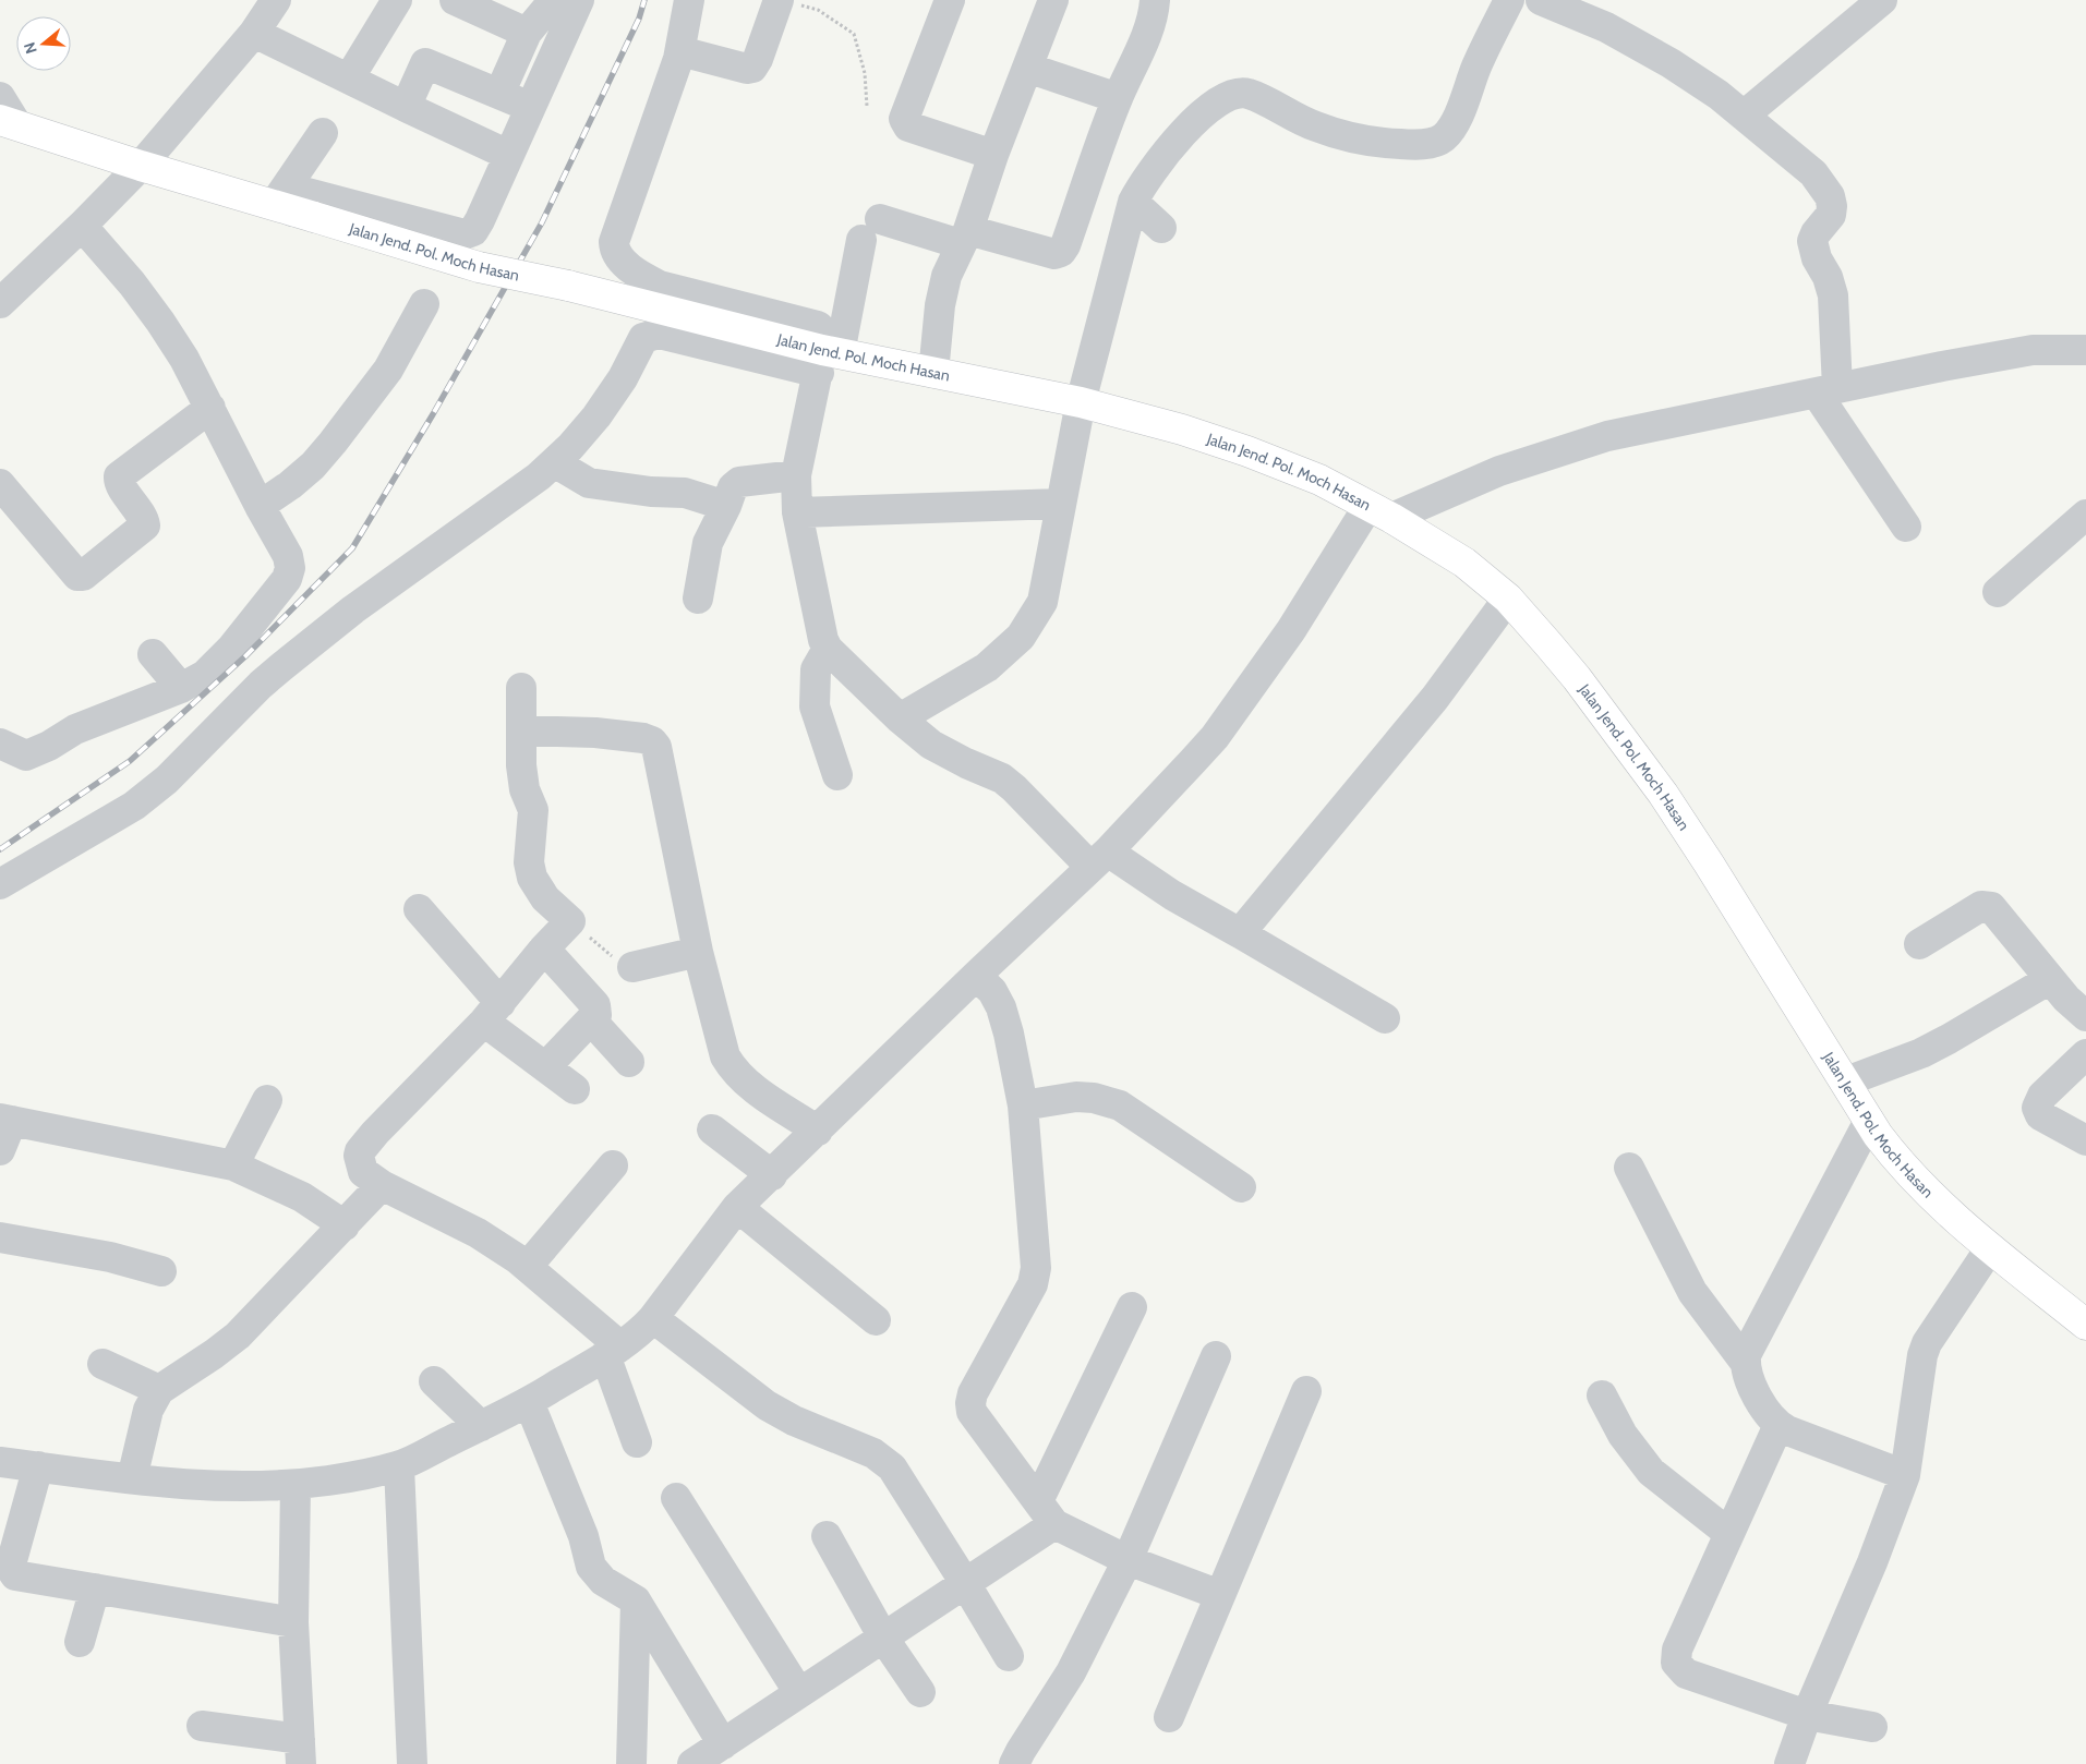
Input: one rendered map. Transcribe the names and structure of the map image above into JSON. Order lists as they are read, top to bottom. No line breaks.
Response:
{"streets":{"main road":["Jalan Jend. Pol. Moch Hasan"]},"north":"left"}
